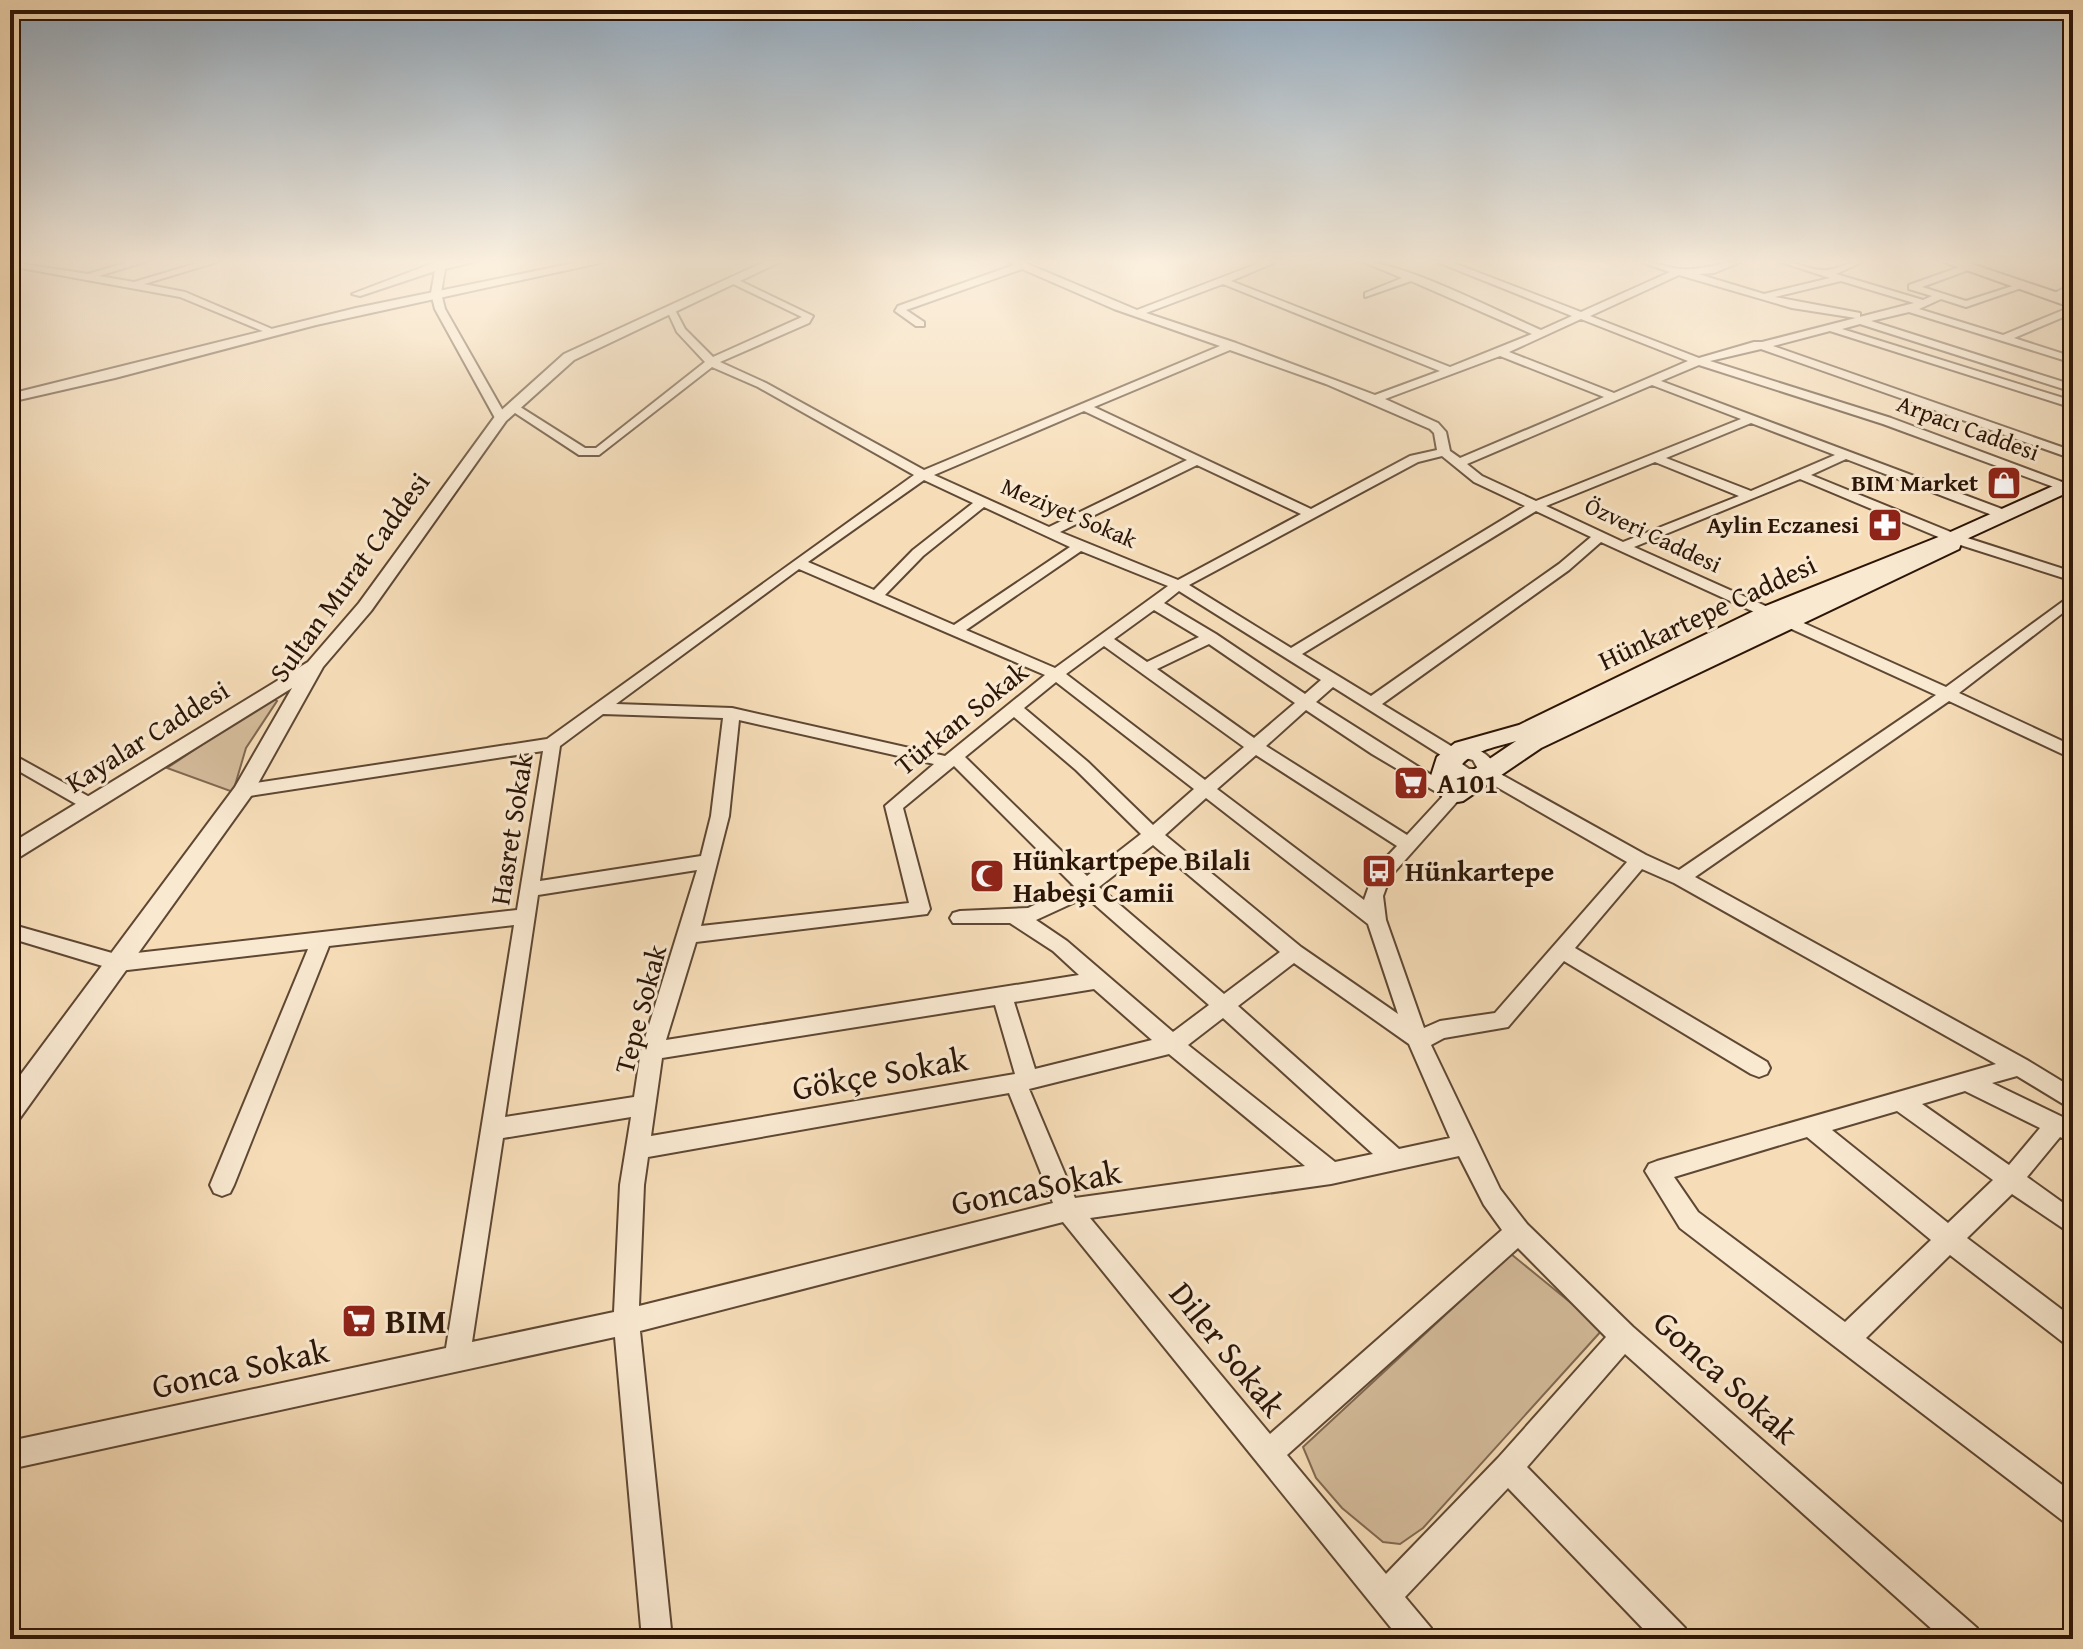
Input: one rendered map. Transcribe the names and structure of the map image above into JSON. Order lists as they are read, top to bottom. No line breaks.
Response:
{"streets":{"main road":["Hünkartepe Caddesi"],"street":["Arpacı Caddesi","Meziyet Sokak","Özveri Caddesi","Sultan Murat Caddesi","Türkan Sokak","Kayalar Caddesi","Hasret Sokak","Tepe Sokak","Gökçe Sokak","GoncaSokak","Diler Sokak","Gonca Sokak"]},"crossings":[["Meziyet Sokak","Hünkartepe Caddesi"],["Meziyet Sokak","Türkan Sokak"],["Meziyet Sokak","Hasret Sokak"],["Özveri Caddesi","Hünkartepe Caddesi"],["Özveri Caddesi","Türkan Sokak"],["Özveri Caddesi","Hasret Sokak"],["Sultan Murat Caddesi","Kayalar Caddesi"],["Türkan Sokak","Tepe Sokak"],["Hasret Sokak","Gonca Sokak"],["Tepe Sokak","Gökçe Sokak"],["Tepe Sokak","GoncaSokak"],["Tepe Sokak","Gonca Sokak"],["Gökçe Sokak","Diler Sokak"],["GoncaSokak","Diler Sokak"],["GoncaSokak","Gonca Sokak"]],"places":{"shop":["BIM Market"],"pharmacy":["Aylin Eczanesi"],"supermarket":["A101","BIM"],"bus stop":["Hünkartepe"],"mosque":["Hünkartpepe Bilali Habeşi Camii"]}}
